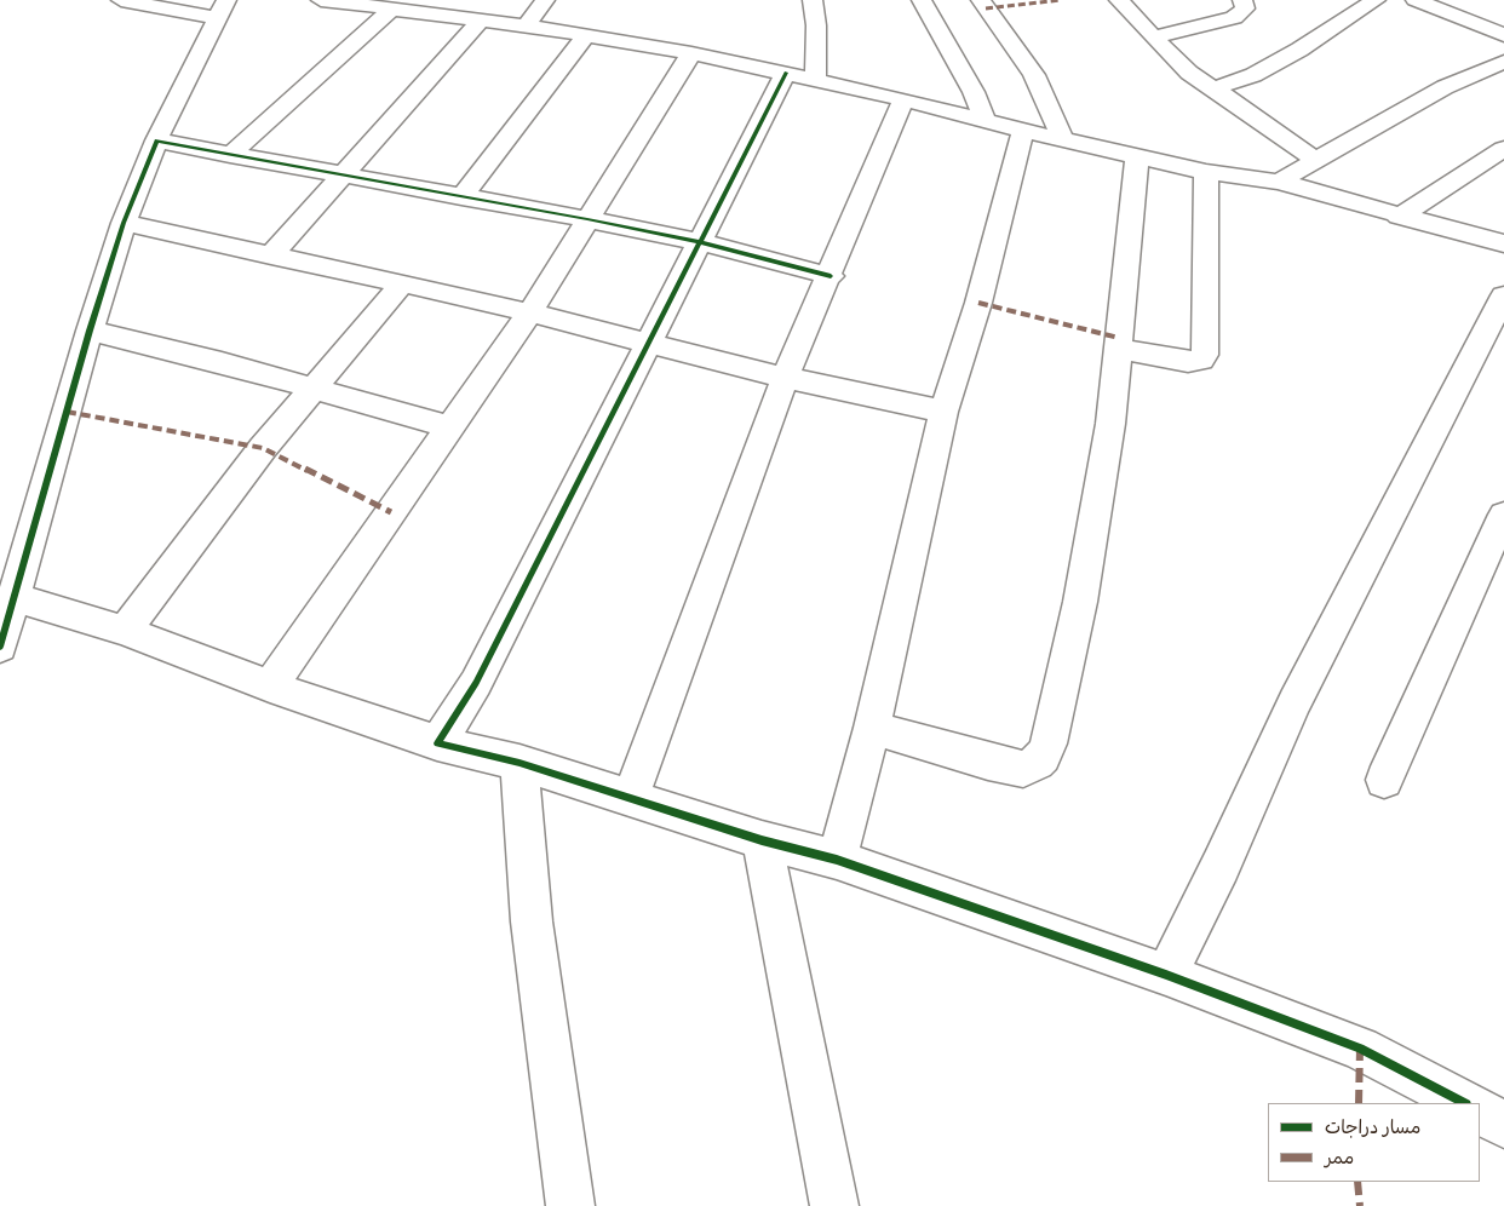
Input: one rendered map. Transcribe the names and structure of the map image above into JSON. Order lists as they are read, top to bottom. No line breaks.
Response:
{"legend":["مسار دراجات","ممر"]}
